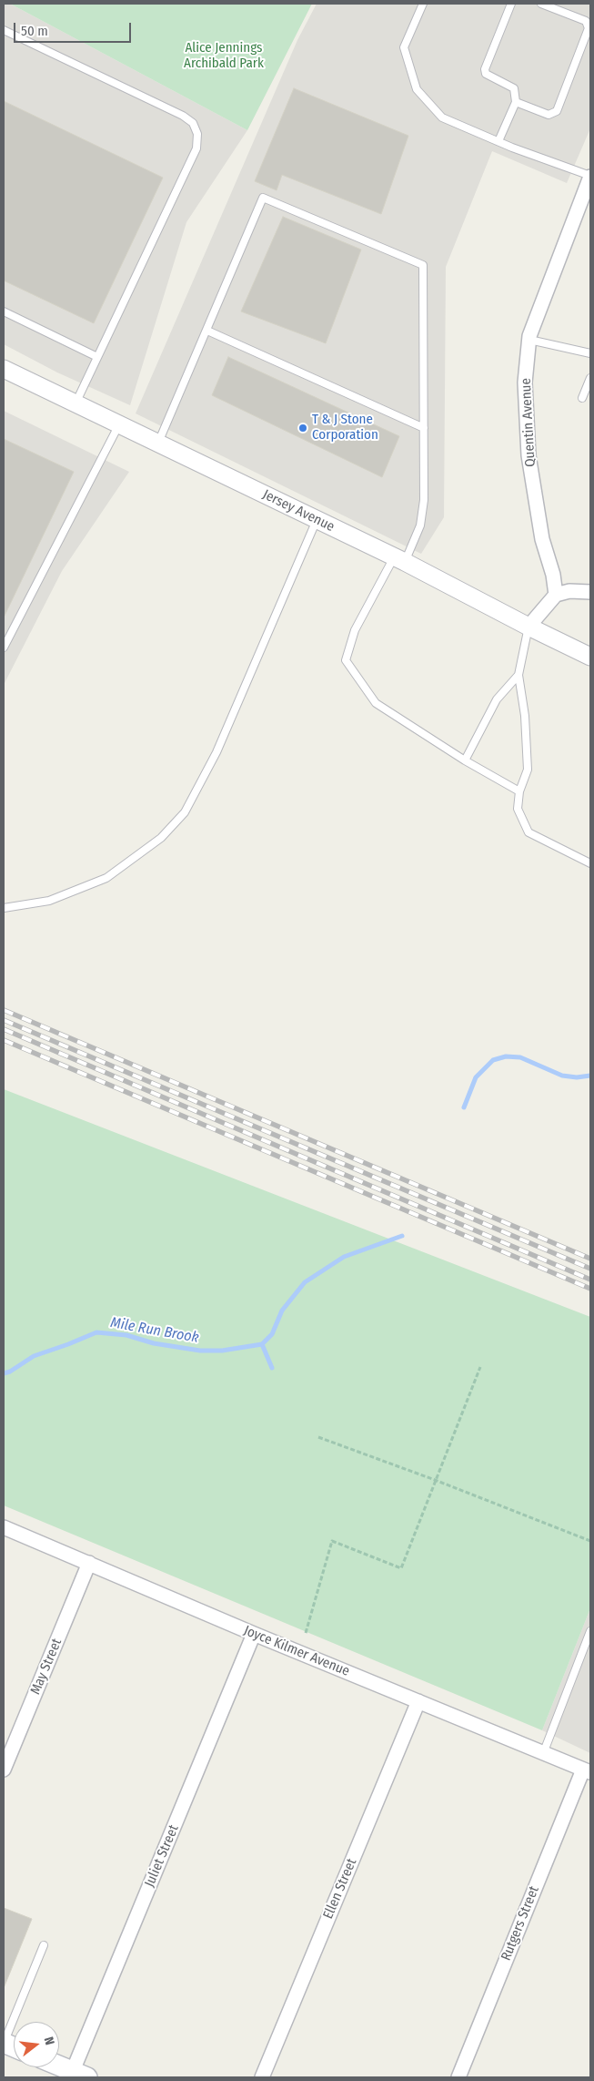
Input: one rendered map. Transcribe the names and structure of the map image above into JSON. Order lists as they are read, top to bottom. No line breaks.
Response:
{"streets":{"street":["Quentin Avenue","Jersey Avenue","Joyce Kilmer Avenue","May Street","Juliet Street","Ellen Street","Rutgers Street"]},"crossings":[["Joyce Kilmer Avenue","May Street"],["Joyce Kilmer Avenue","Juliet Street"],["Joyce Kilmer Avenue","Ellen Street"],["Joyce Kilmer Avenue","Rutgers Street"]],"water":["Mile Run Brook"],"parks":["Alice Jennings Archibald Park"],"places":["T & J Stone Corporation"],"scale_bar":"50 m","north":"right"}
